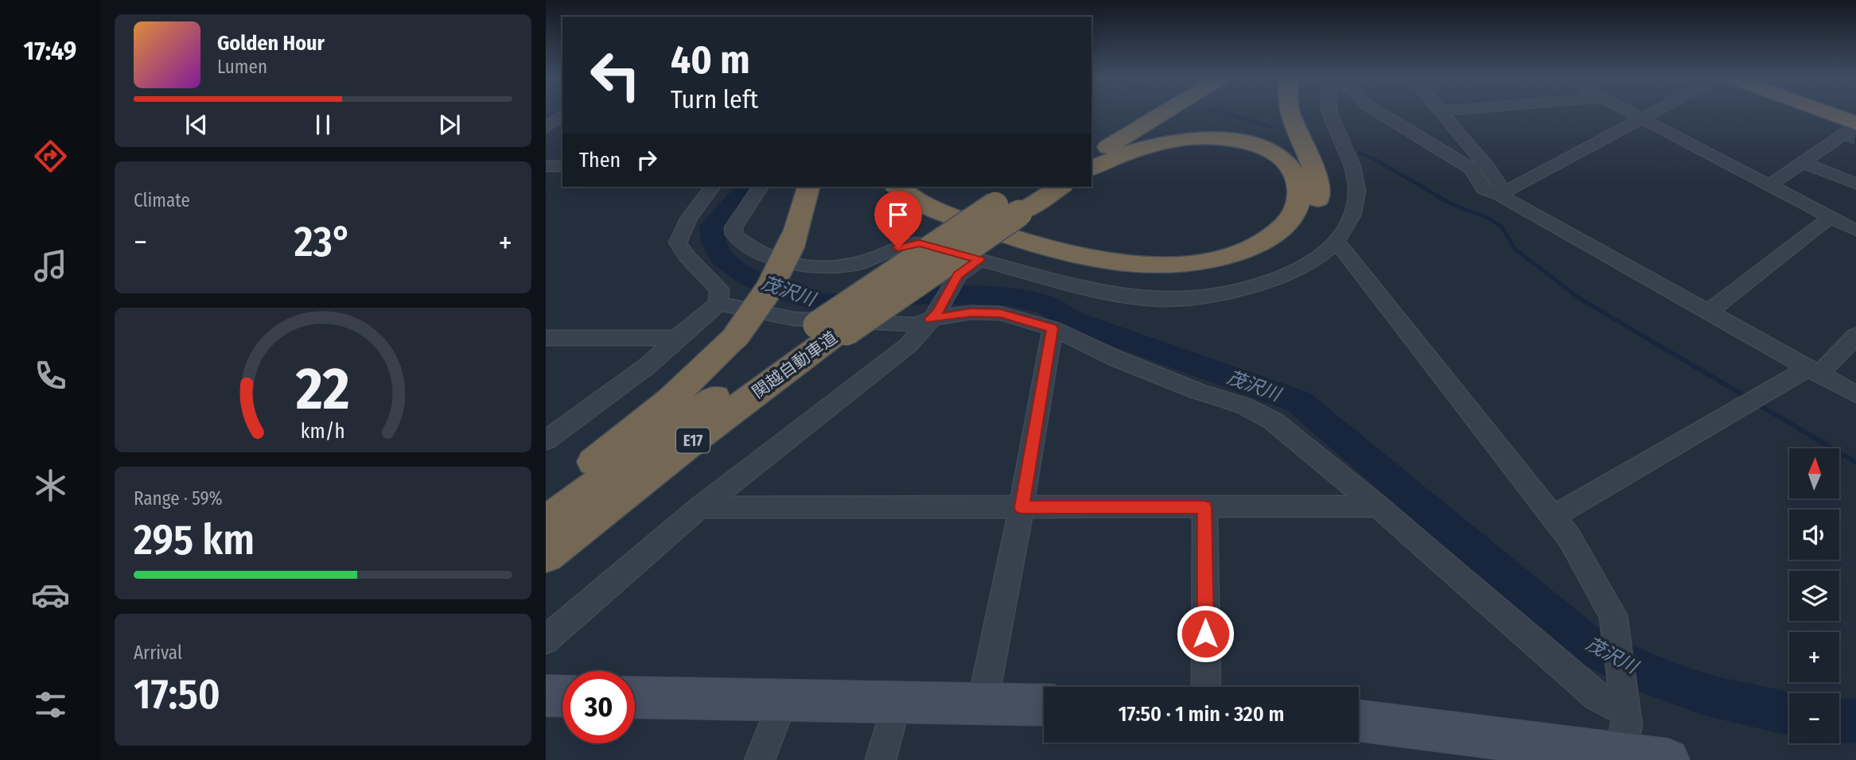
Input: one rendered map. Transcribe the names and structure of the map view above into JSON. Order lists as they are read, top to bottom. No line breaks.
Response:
{"streets":{"highway":["関越自動車道","E17"]},"water":["茂沢川"],"north":"top","page":{"tabs":"17:49","turn":["40 m","Turn left"],"song":["Golden Hour","Lumen"],"then":"Then","tile":["Climate",["Range · 59%","295 km"],["Arrival","17:50"]],"heat":["−","23°","+"],"map_buttons":["+","−"],"limit":"30","trip":"17:50 · 1 min · 320 m","gauge":["22","km/h"]}}
